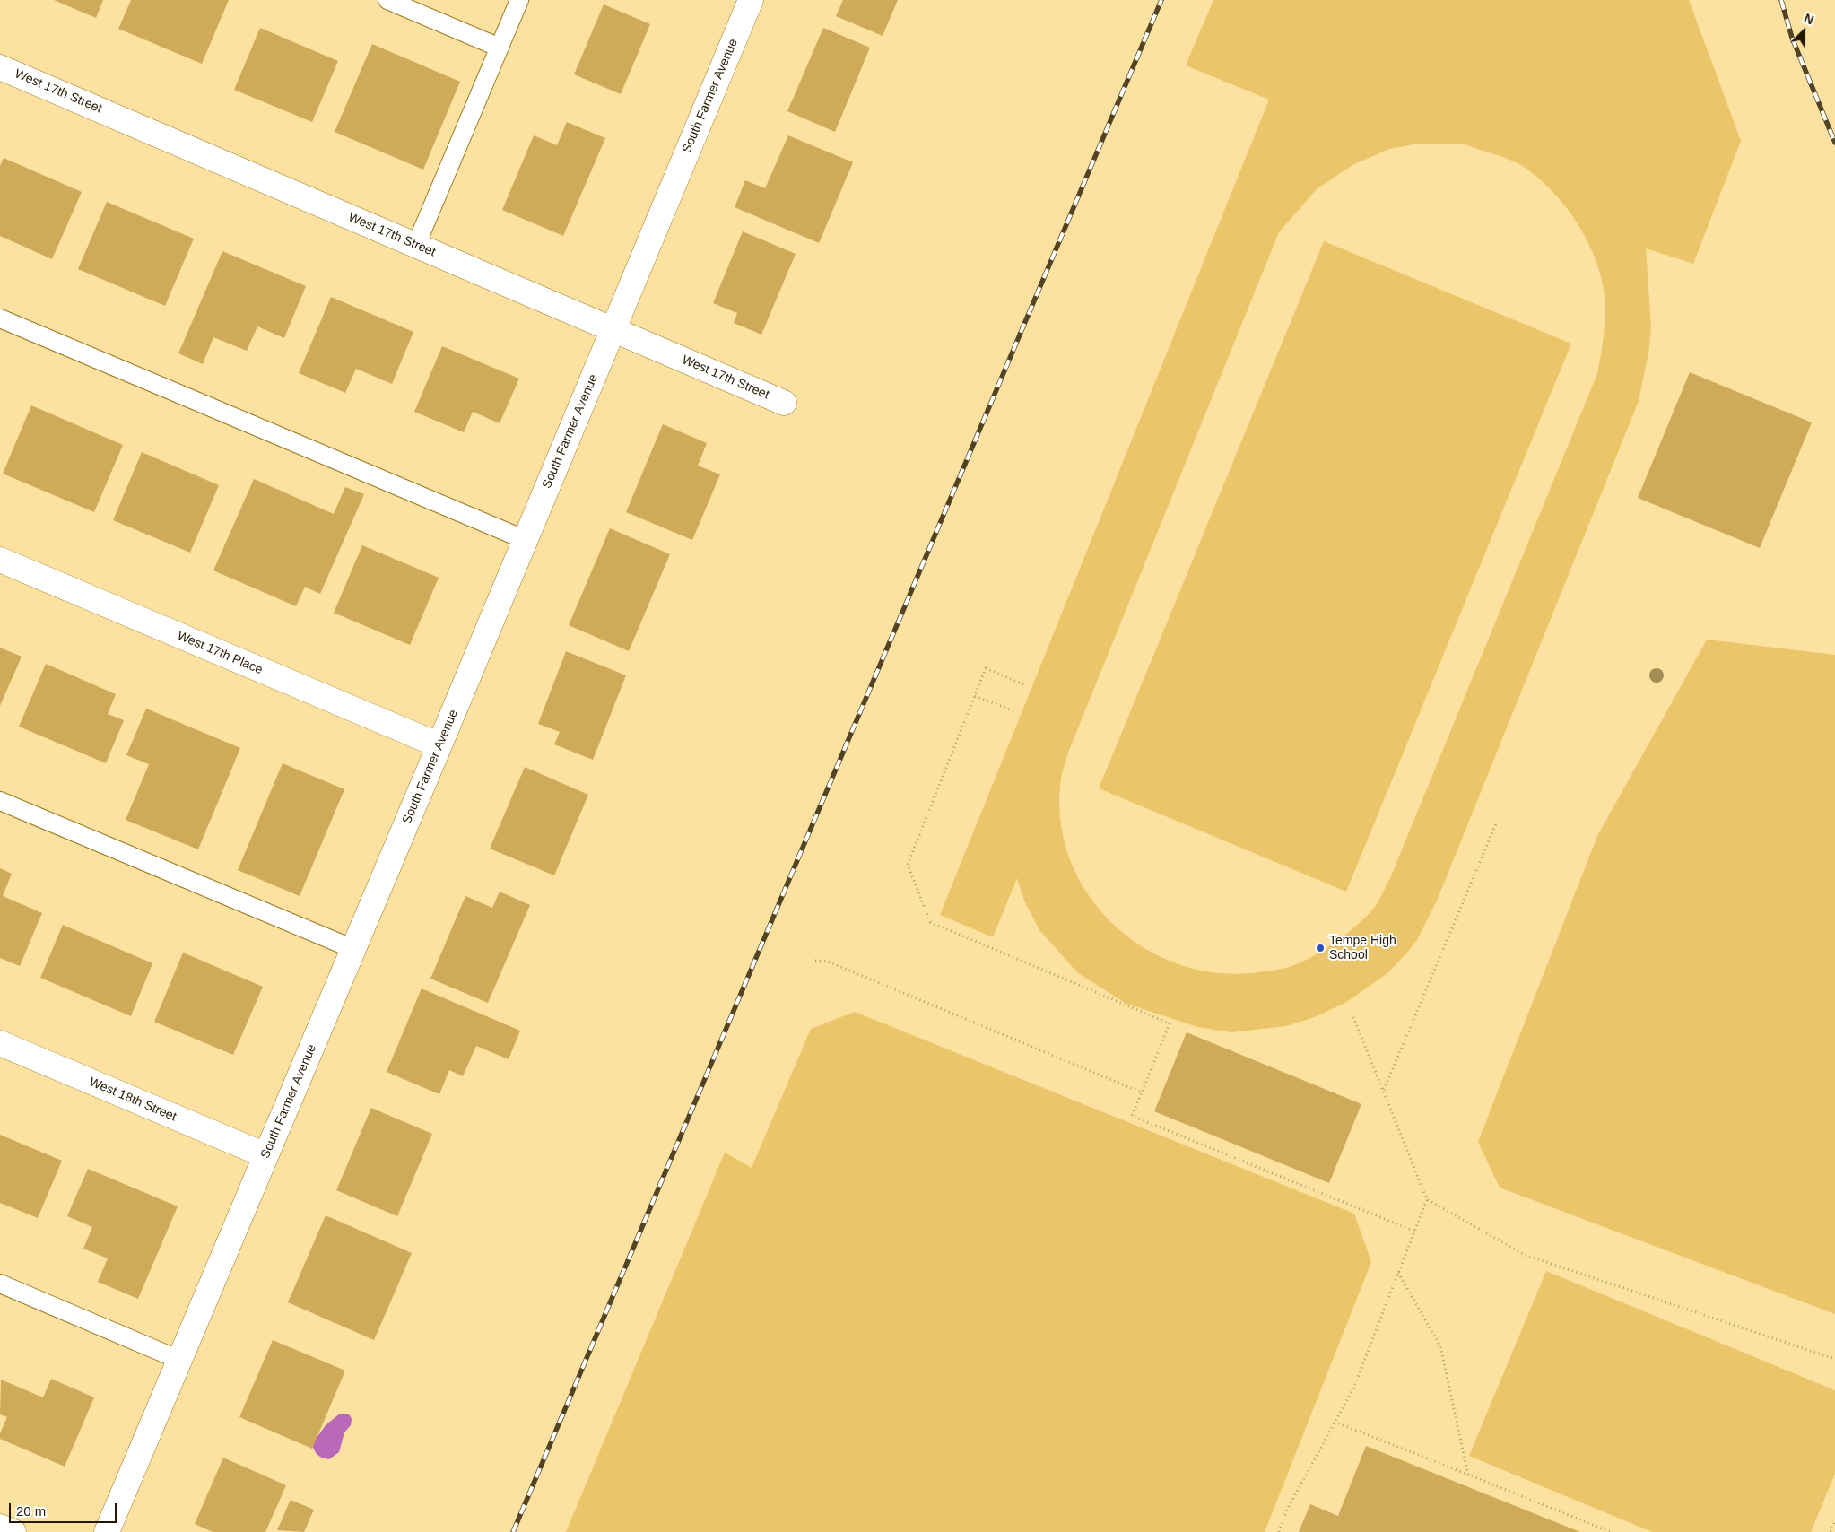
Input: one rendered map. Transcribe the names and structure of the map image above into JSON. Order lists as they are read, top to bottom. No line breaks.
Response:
{"streets":{"street":["West 17th Street","South Farmer Avenue","West 17th Place","West 18th Street"]},"crossings":[["West 17th Street","South Farmer Avenue"],["South Farmer Avenue","West 17th Place"],["South Farmer Avenue","West 18th Street"]],"places":["Tempe High School"],"scale_bar":"20 m","north":"top right"}
